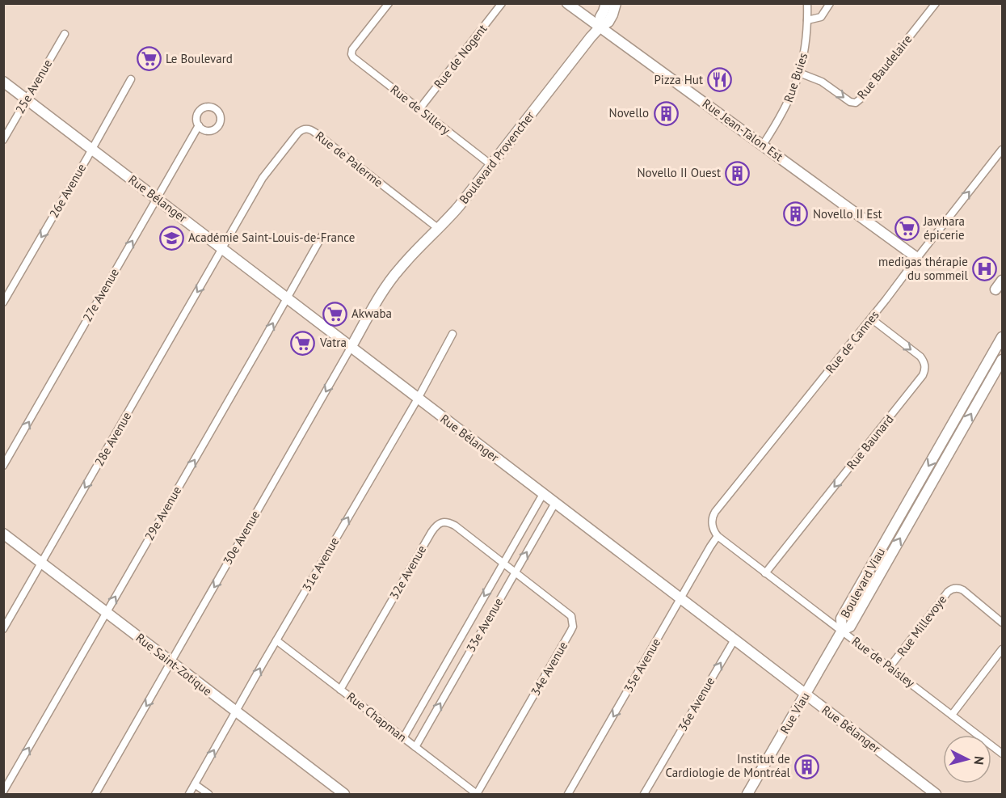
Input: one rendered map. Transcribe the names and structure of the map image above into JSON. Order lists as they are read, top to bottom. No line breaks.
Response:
{"streets":{"street":["Rue de Nogent","Rue Baudelaire","Rue Buies","25e Avenue","Rue de Sillery","Rue Jean-Talon Est","Boulevard Provencher","Rue de Palerme","26e Avenue","Rue Bélanger","27e Avenue","Rue de Cannes","28e Avenue","Rue Baunard","29e Avenue","30e Avenue","31e Avenue","32e Avenue","Boulevard Viau","33e Avenue","Rue Millevoye","Rue de Paisley","Rue Saint-Zotique","35e Avenue","34e Avenue","36e Avenue","Rue Viau","Rue Chapman"]},"crossings":[["Rue de Nogent","Rue de Sillery"],["Rue Baudelaire","Rue Buies"],["Rue Buies","Rue Jean-Talon Est"],["25e Avenue","Rue Bélanger"],["Rue de Sillery","Boulevard Provencher"],["Rue Jean-Talon Est","Boulevard Provencher"],["Rue Jean-Talon Est","Rue de Cannes"],["Boulevard Provencher","Rue de Palerme"],["Boulevard Provencher","30e Avenue"],["Rue de Palerme","Rue Bélanger"],["Rue de Palerme","28e Avenue"],["26e Avenue","Rue Bélanger"],["Rue Bélanger","27e Avenue"],["Rue Bélanger","28e Avenue"],["Rue Bélanger","29e Avenue"],["Rue Bélanger","30e Avenue"],["Rue Bélanger","31e Avenue"],["Rue Bélanger","33e Avenue"],["Rue Bélanger","35e Avenue"],["Rue Bélanger","36e Avenue"],["Rue Bélanger","Rue Viau"],["Rue de Cannes","Rue Baunard"],["Rue de Cannes","Rue de Paisley"],["Rue de Cannes","35e Avenue"],["28e Avenue","Rue Saint-Zotique"],["Rue Baunard","Rue de Paisley"],["29e Avenue","Rue Saint-Zotique"],["30e Avenue","Rue Saint-Zotique"],["31e Avenue","Rue Saint-Zotique"],["31e Avenue","Rue Chapman"],["32e Avenue","33e Avenue"],["32e Avenue","34e Avenue"],["32e Avenue","Rue Chapman"],["Boulevard Viau","Rue de Paisley"],["Boulevard Viau","Rue Viau"],["33e Avenue","34e Avenue"],["33e Avenue","Rue Chapman"],["Rue Millevoye","Rue de Paisley"],["Rue de Paisley","35e Avenue"],["Rue de Paisley","Rue Viau"],["34e Avenue","Rue Chapman"]],"one_way":["26e Avenue","27e Avenue","28e Avenue","Rue Baunard","29e Avenue","30e Avenue","31e Avenue","35e Avenue","36e Avenue"],"places":{"supermarket":["Le Boulevard","Jawhara épicerie","Akwaba","Vatra"],"restaurant":["Pizza Hut"],"building":["Novello","Novello II Ouest","Novello II Est","Institut de Cardiologie de Montréal"],"school or university":["Académie Saint-Louis-de-France"],"hospital":["medigas thérapie du sommeil"]},"north":"right"}
